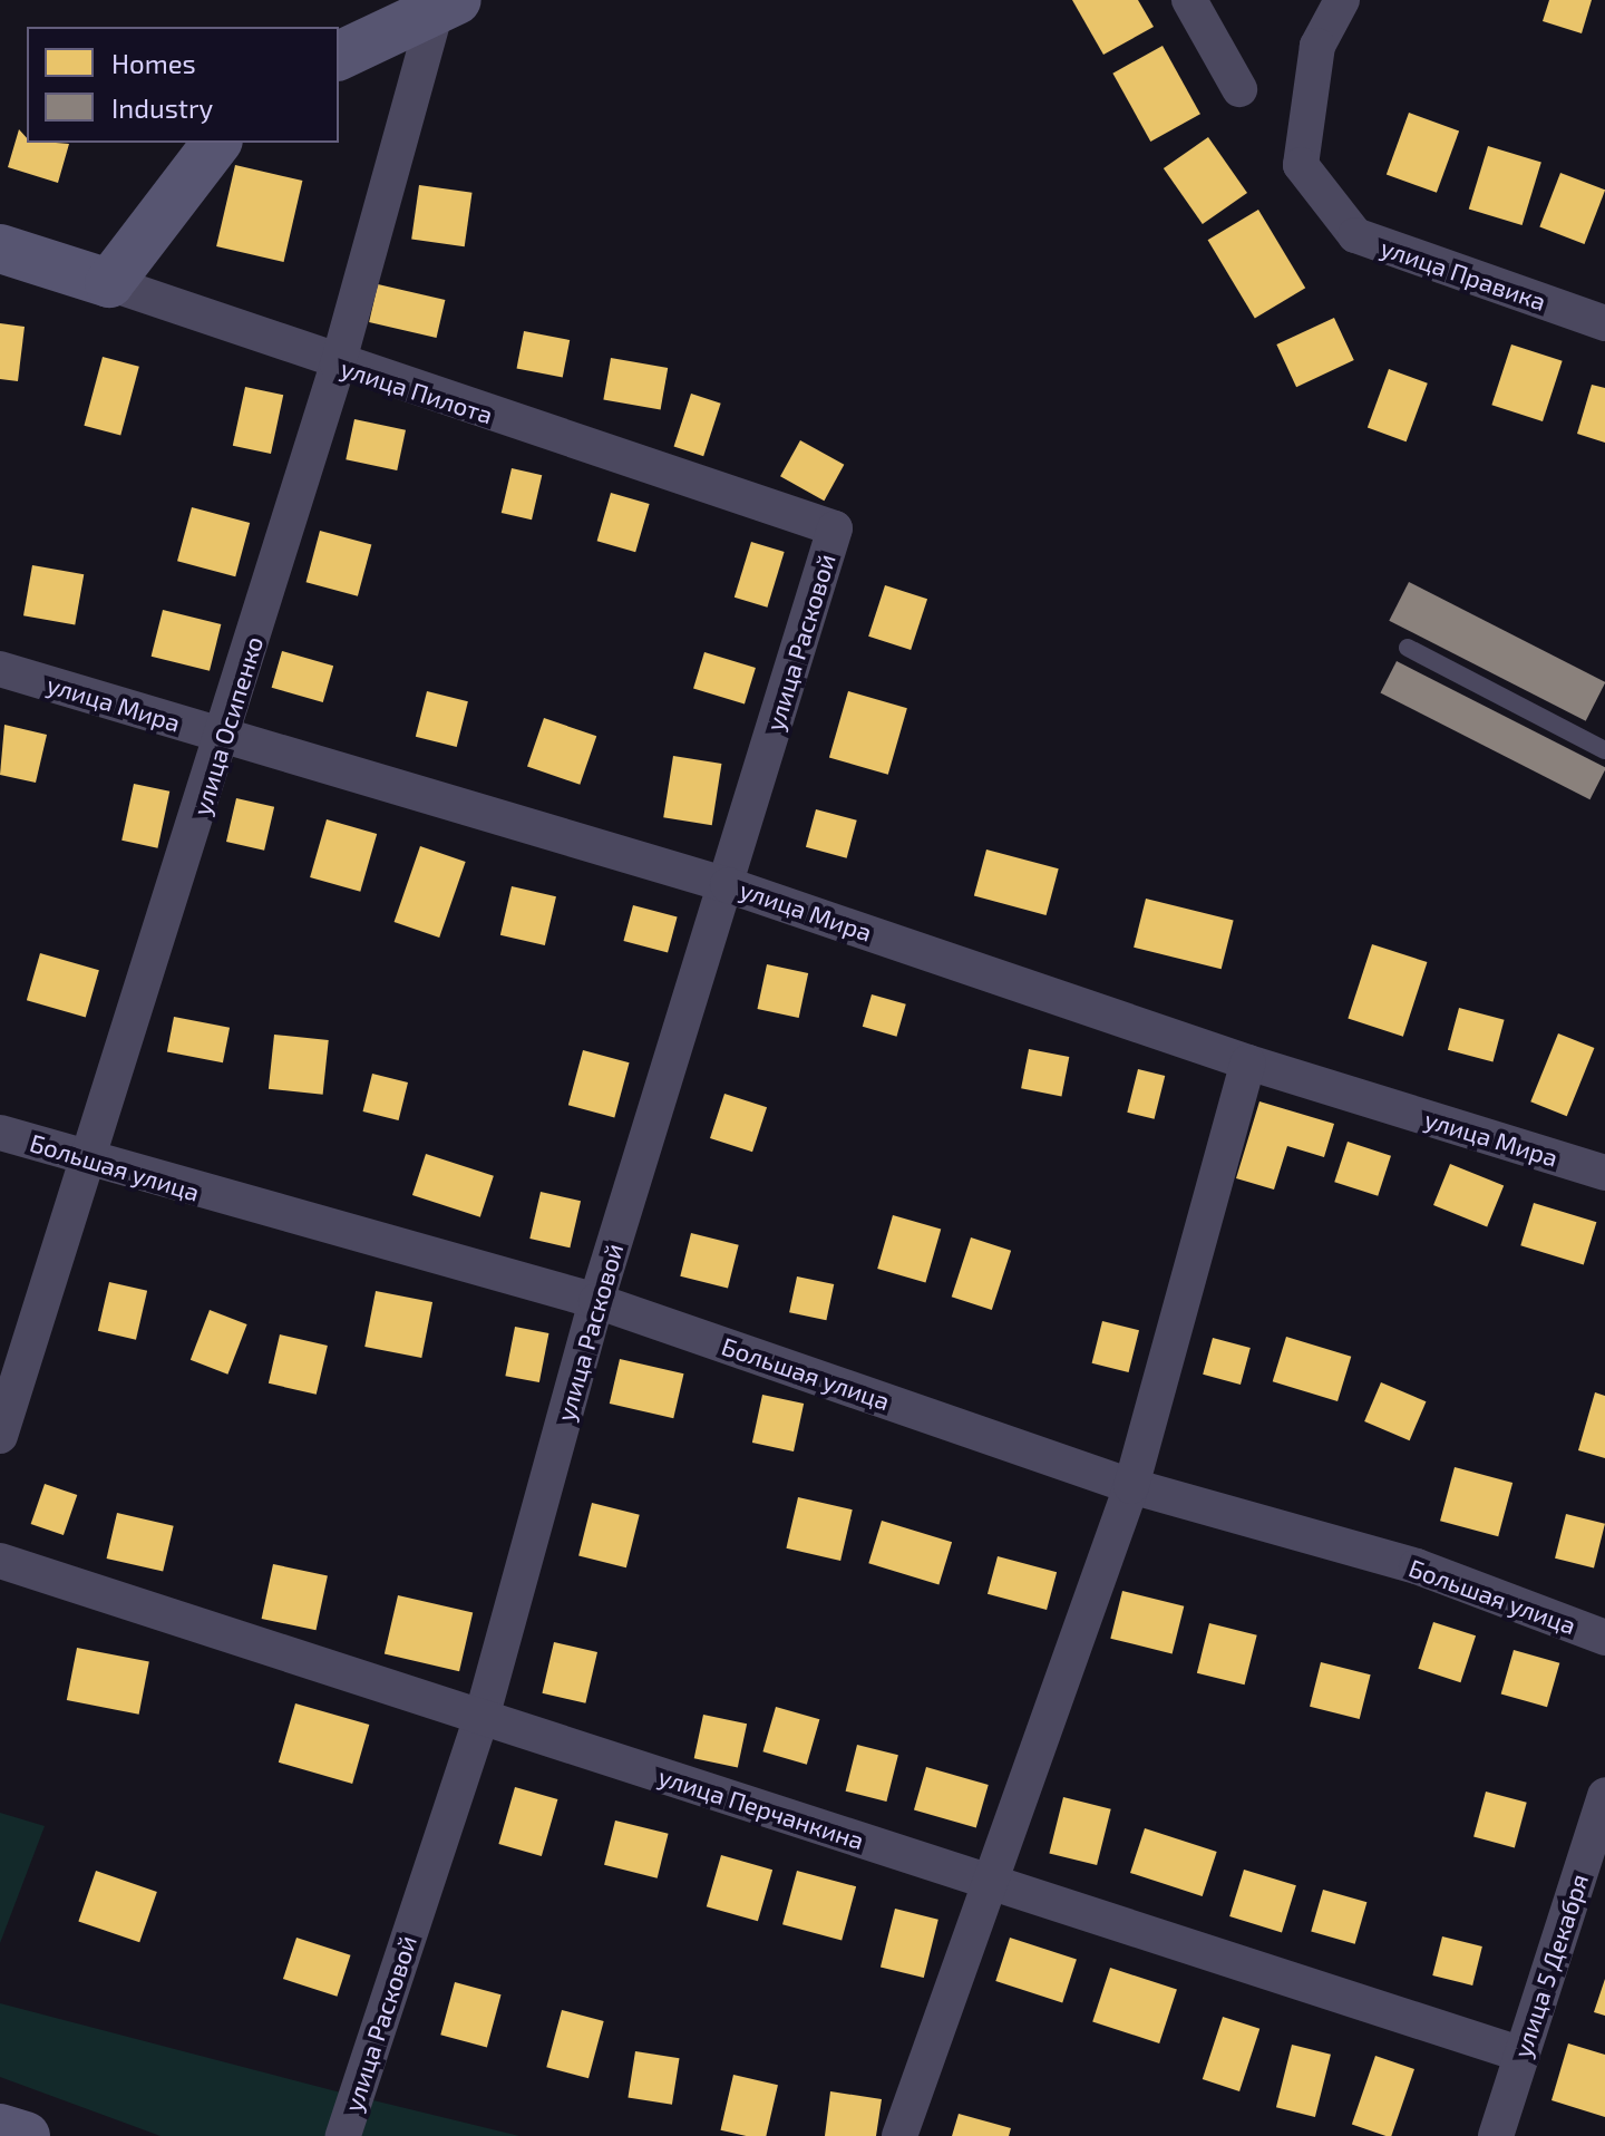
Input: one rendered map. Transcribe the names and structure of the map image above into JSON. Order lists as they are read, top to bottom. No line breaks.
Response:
{"streets":{"street":["улица Правика","улица Пилота","улица Расковой","улица Мира","улица Осипенко","Большая улица","улица Перчанкина","улица 5 Декабря"]},"crossings":[["улица Пилота","улица Расковой"],["улица Пилота","улица Осипенко"],["улица Расковой","улица Мира"],["улица Расковой","Большая улица"],["улица Расковой","улица Перчанкина"],["улица Мира","улица Осипенко"],["улица Осипенко","Большая улица"],["улица Перчанкина","улица 5 Декабря"]],"legend":["Homes","Industry"]}
